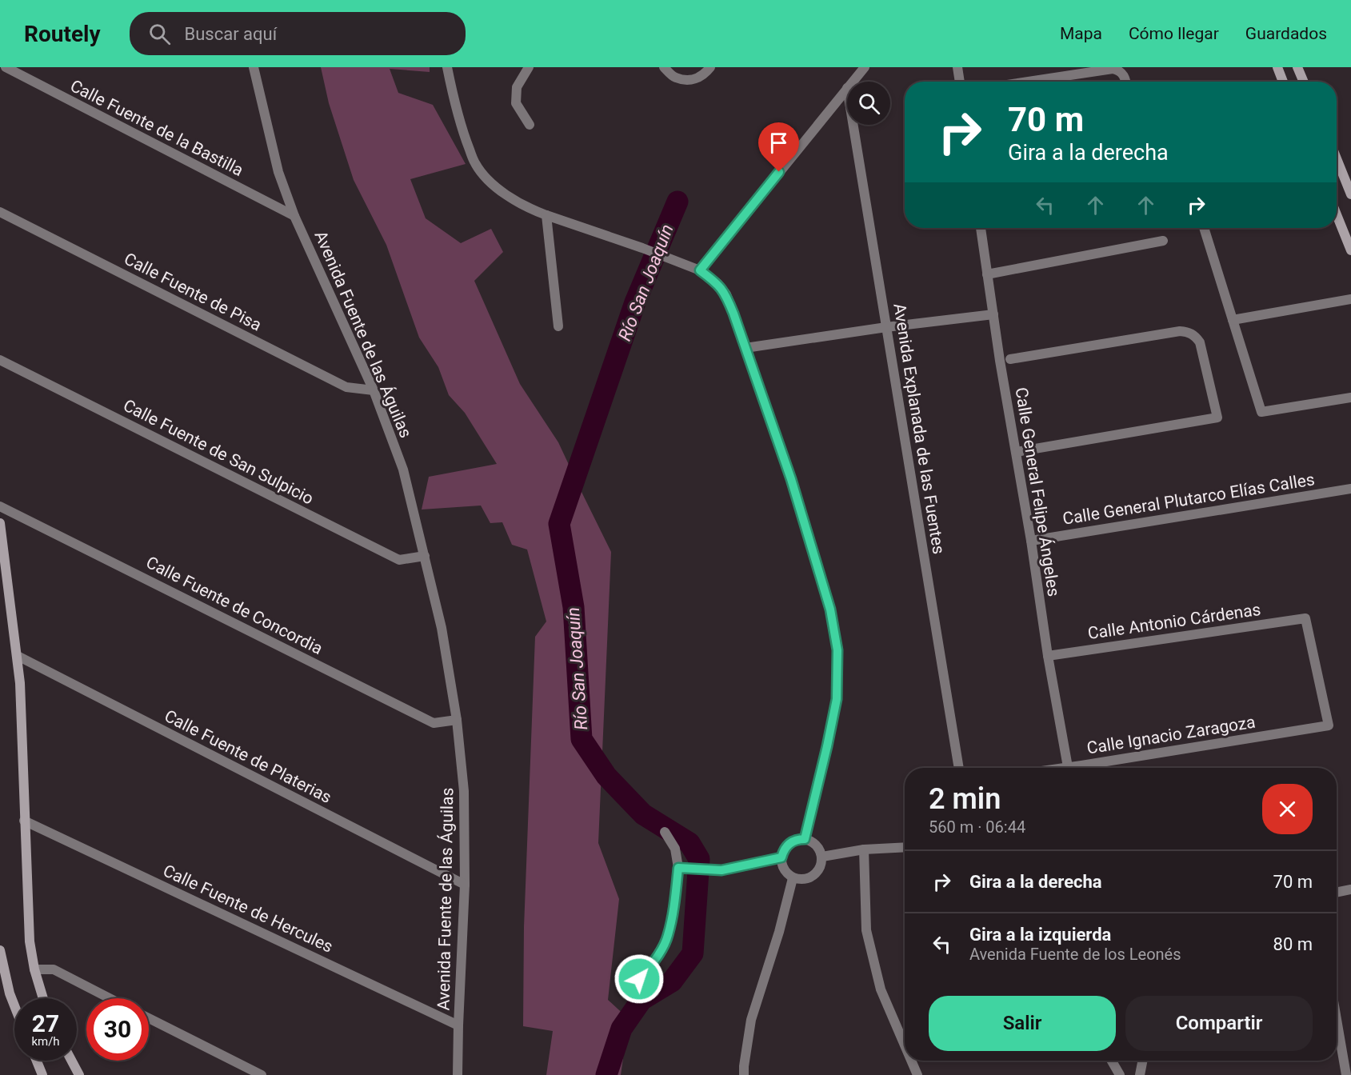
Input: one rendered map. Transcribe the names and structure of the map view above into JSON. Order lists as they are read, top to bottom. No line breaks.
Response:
{"streets":{"street":["Calle Fuente de la Bastilla","Calle Fuente de Pisa","Avenida Fuente de las Águilas","Avenida Explanada de las Fuentes","Calle Fuente de San Sulpicio","Calle General Felipe Ángeles","Calle General Plutarco Elías Calles","Calle Fuente de Concordia","Calle Antonio Cárdenas","Calle Ignacio Zaragoza","Calle Fuente de Platerias","Calle Fuente de Hercules"]},"crossings":[["Calle Fuente de la Bastilla","Avenida Fuente de las Águilas"],["Calle Fuente de Pisa","Avenida Fuente de las Águilas"],["Avenida Fuente de las Águilas","Calle Fuente de San Sulpicio"],["Avenida Fuente de las Águilas","Calle Fuente de Concordia"],["Avenida Fuente de las Águilas","Calle Fuente de Platerias"],["Avenida Fuente de las Águilas","Calle Fuente de Hercules"],["Calle General Felipe Ángeles","Calle General Plutarco Elías Calles"],["Calle General Felipe Ángeles","Calle Antonio Cárdenas"],["Calle General Felipe Ángeles","Calle Ignacio Zaragoza"],["Calle Antonio Cárdenas","Calle Ignacio Zaragoza"]],"water":["Río San Joaquín"],"page":{"header":"Routely","search":"Buscar aquí","nav":["Mapa","Cómo llegar","Guardados"],"turn":["70 m","Gira a la derecha"],"heading":["2 min","560 m · 06:44"],"list":[{"name":"Gira a la derecha","value":"70 m"},{"name":"Gira a la izquierda","note":"Avenida Fuente de los Leonés","value":"80 m"}],"buttons":["Salir","Compartir"],"speed":"27 km/h","limit":"30"}}
